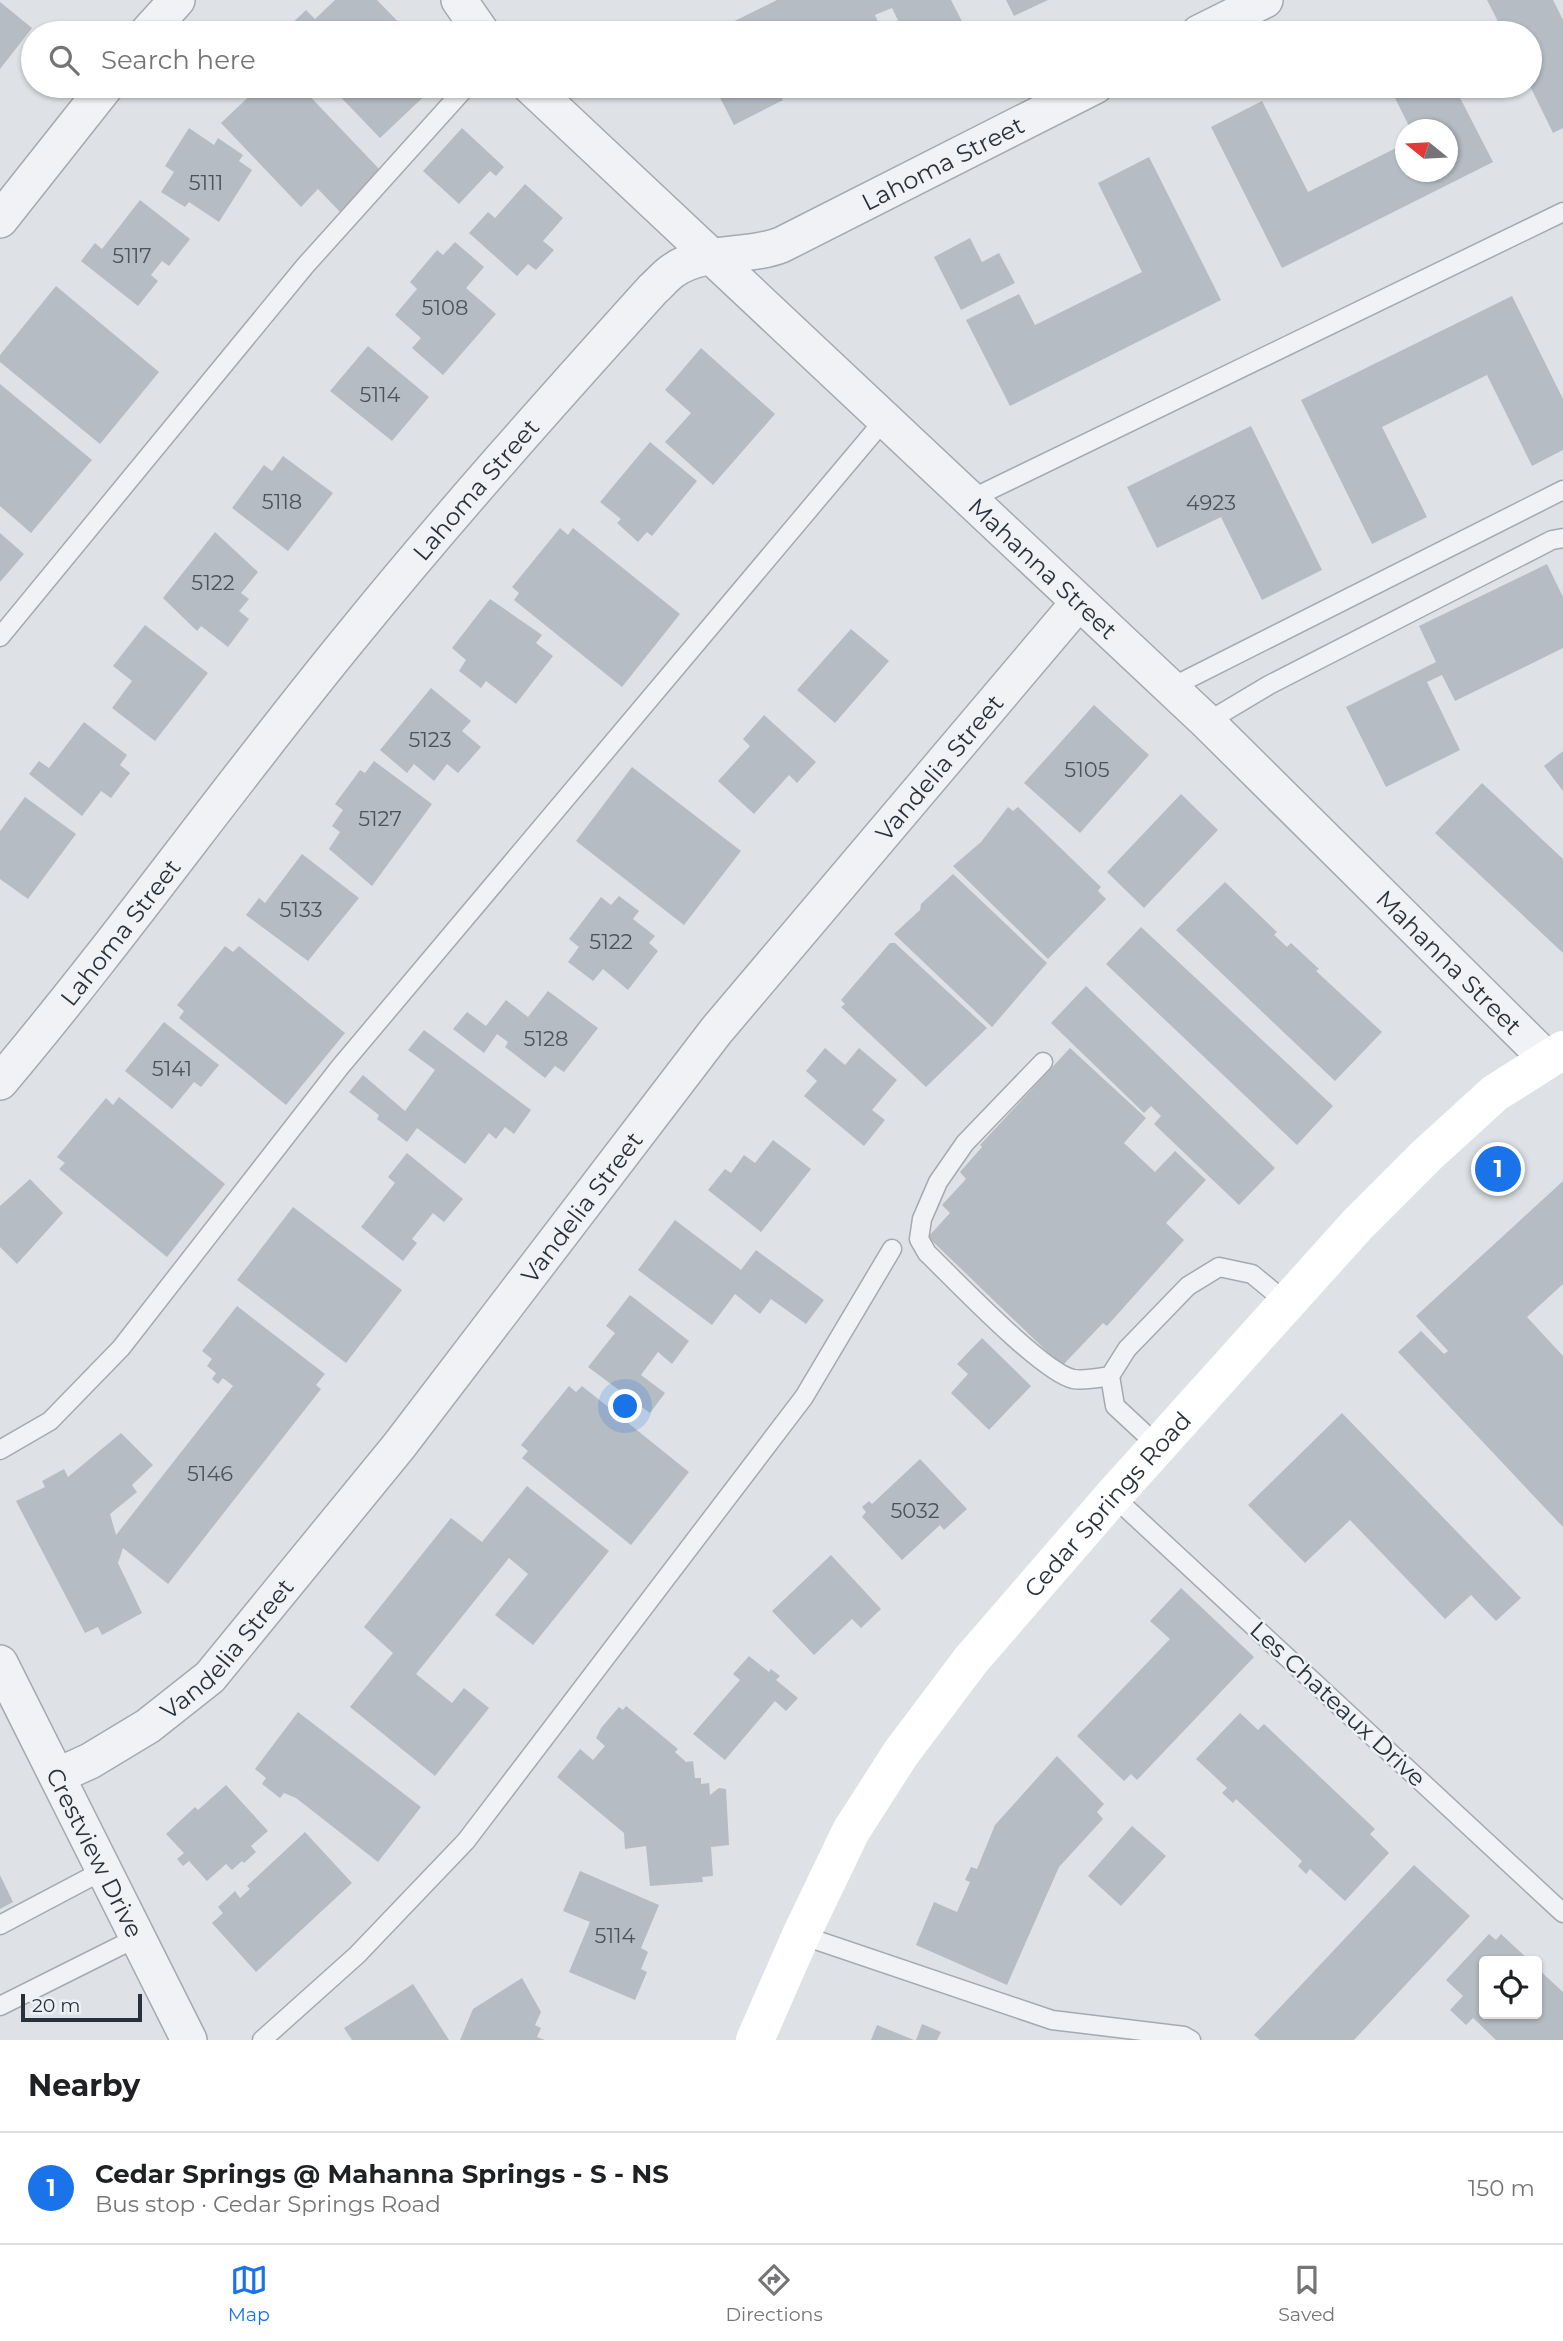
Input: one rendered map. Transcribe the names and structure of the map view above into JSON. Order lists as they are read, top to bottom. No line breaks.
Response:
{"streets":{"main road":["Cedar Springs Road"],"street":["Lahoma Street","Mahanna Street","Vandelia Street","Crestview Drive"],"lane":["Les Chateaux Drive"]},"crossings":[["Lahoma Street","Mahanna Street"],["Mahanna Street","Vandelia Street"],["Mahanna Street","Cedar Springs Road"],["Vandelia Street","Crestview Drive"],["Cedar Springs Road","Les Chateaux Drive"]],"house_numbers":["5111","5117","5108","5114","5118","4923","5122","5123","5105","5127","5133","5122","5128","5141","5146","5032","5114"],"scale_bar":"20 m","north":"left","page":{"search":"Search here","pins":"1","scale":"20 m","heading":"Nearby","list":[{"mark":"1","name":"Cedar Springs @ Mahanna Springs - S - NS","note":"Bus stop · Cedar Springs Road","value":"150 m"}],"nav":["Map","Directions","Saved"]}}
